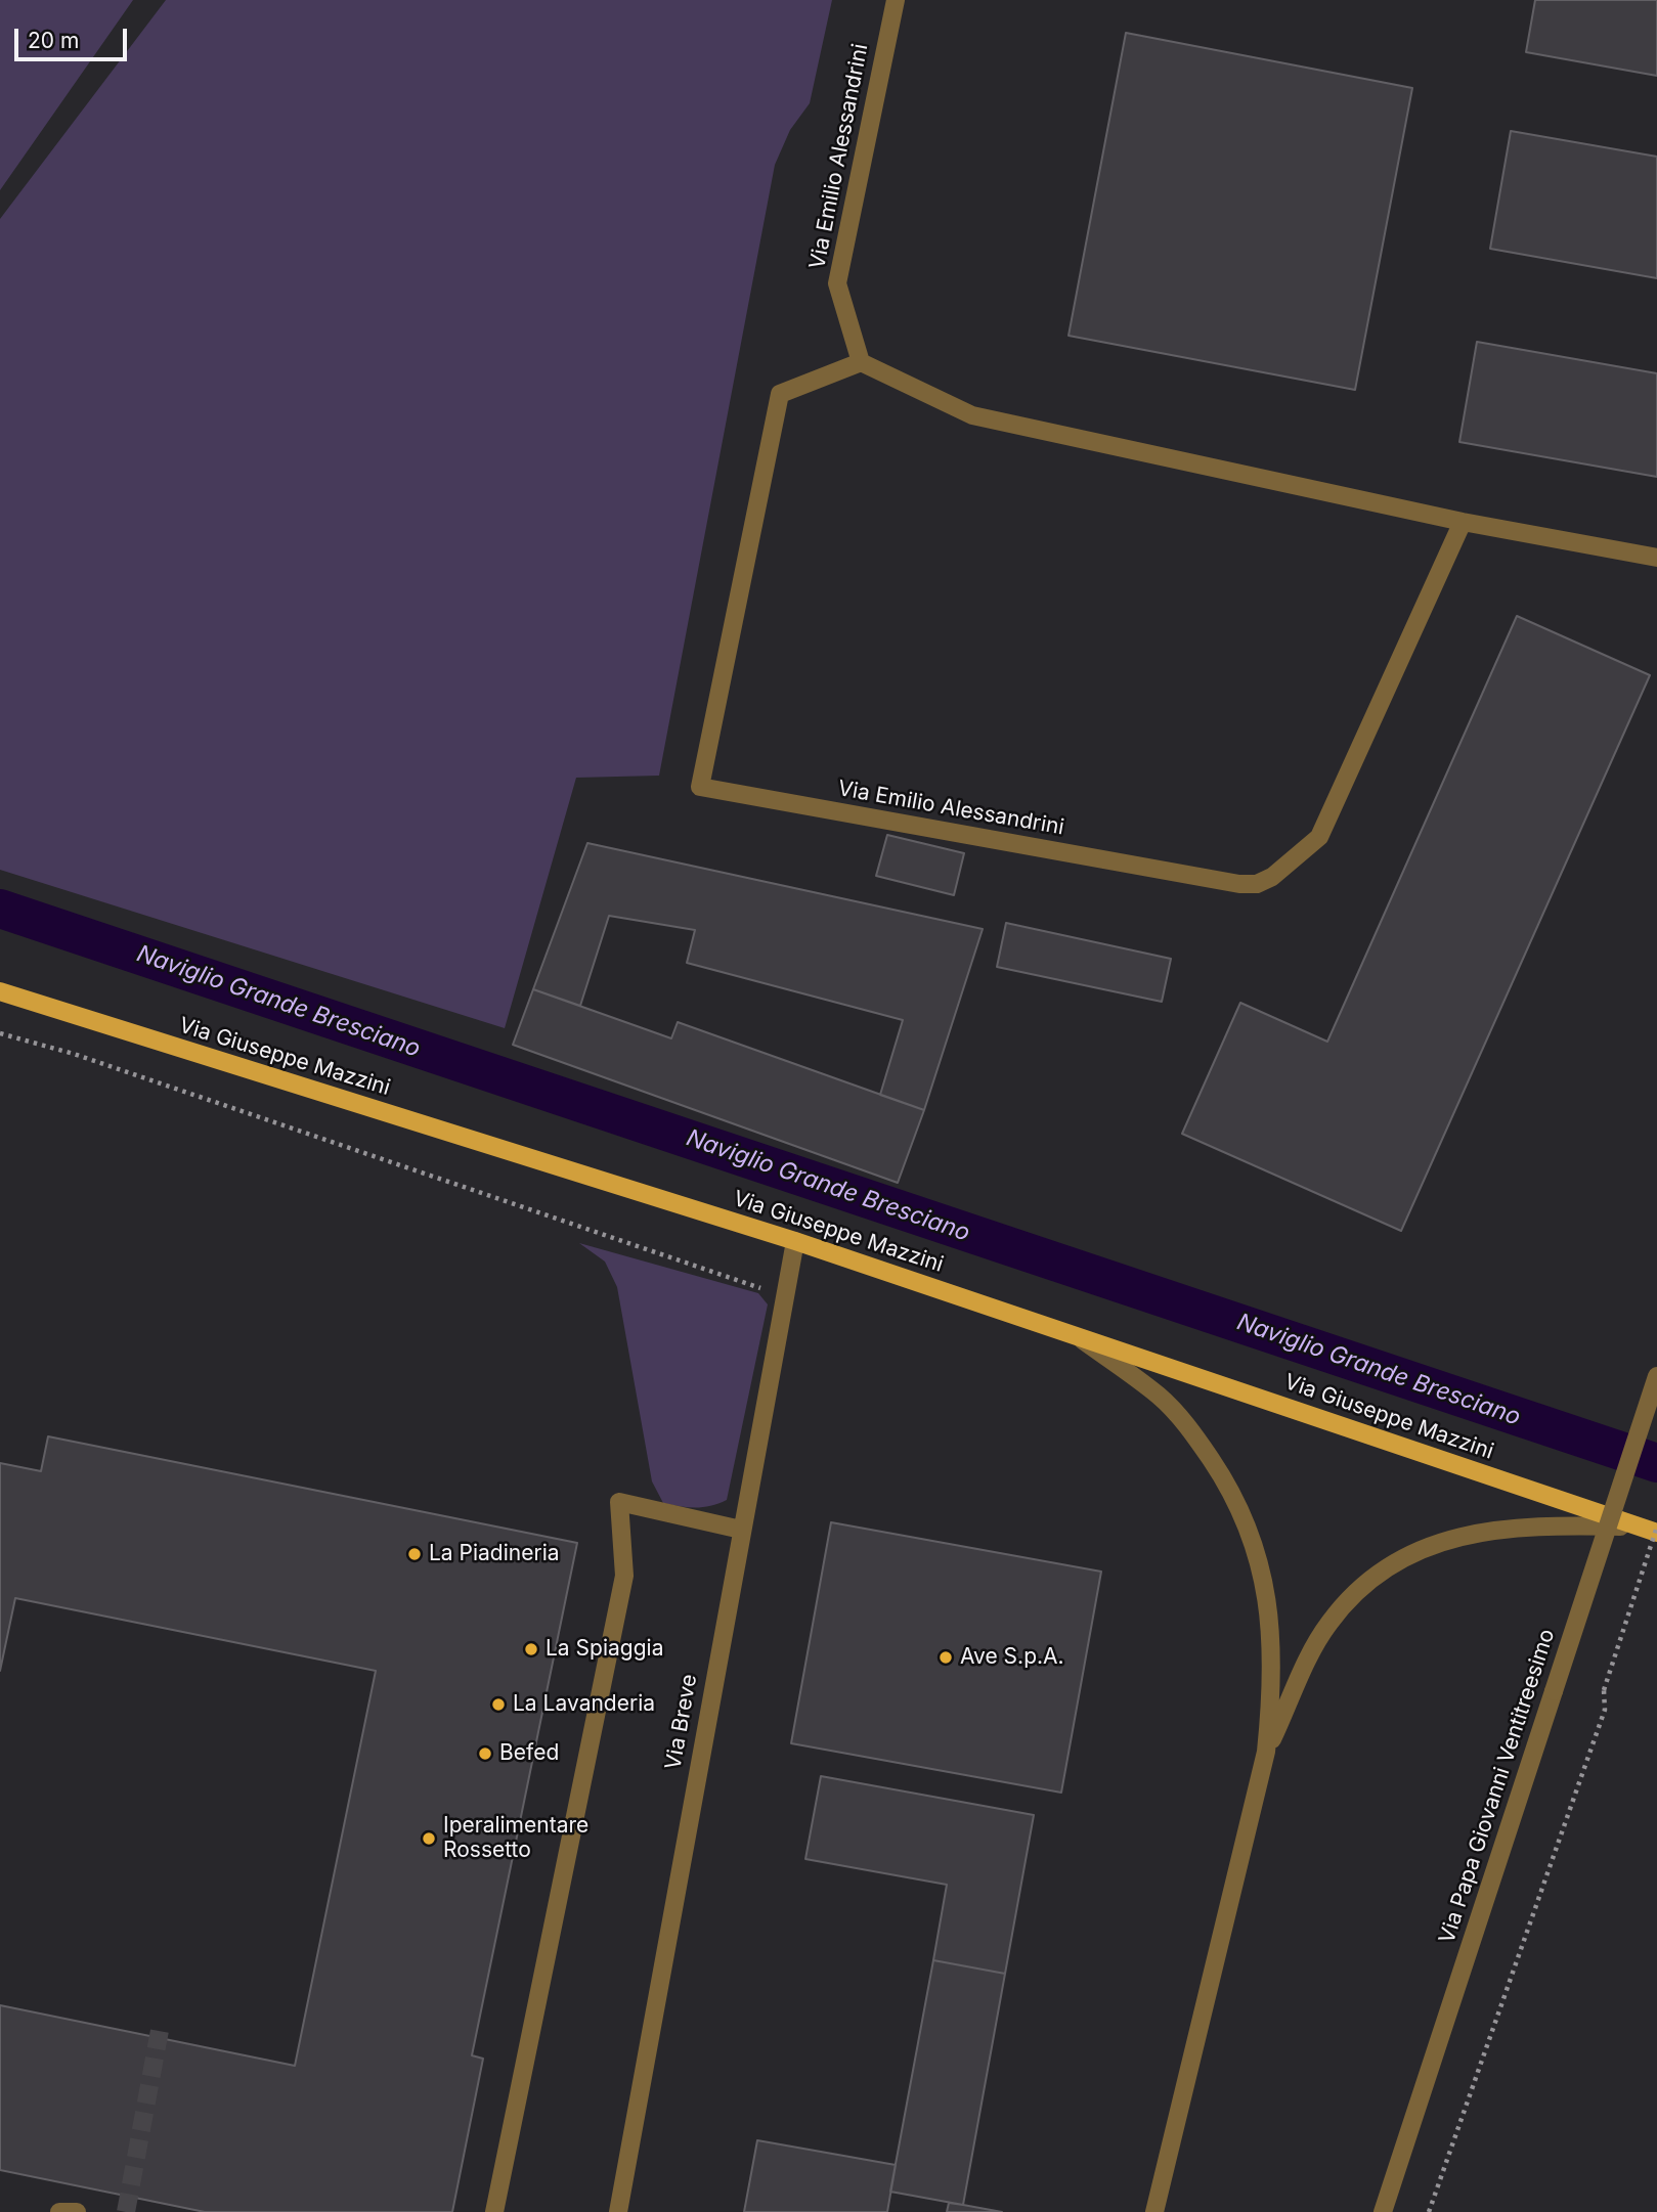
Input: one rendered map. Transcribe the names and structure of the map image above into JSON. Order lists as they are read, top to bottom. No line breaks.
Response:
{"streets":{"main road":["Via Giuseppe Mazzini"],"street":["Via Emilio Alessandrini","Via Breve","Via Papa Giovanni Ventitreesimo"]},"crossings":[["Via Giuseppe Mazzini","Via Breve"]],"water":["Naviglio Grande Bresciano"],"places":["La Piadineria","La Spiaggia","Ave S.p.A.","La Lavanderia","Befed","Iperalimentare Rossetto"],"scale_bar":"20 m"}
